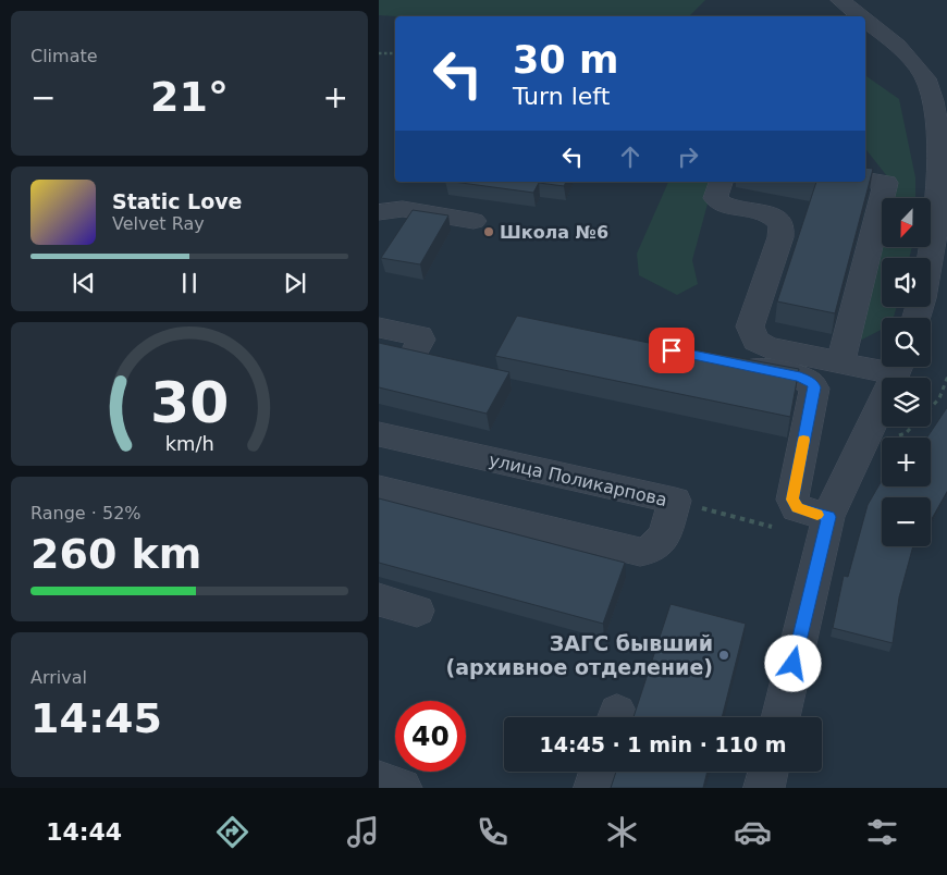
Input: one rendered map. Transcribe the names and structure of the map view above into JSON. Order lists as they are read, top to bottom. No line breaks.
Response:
{"streets":{"street":["улица Поликарпова"]},"places":["Школа №6","ЗАГС бывший (архивное отделение)"],"north":"bottom","page":{"tile":["Climate",["Range · 52%","260 km"],["Arrival","14:45"]],"turn":["30 m","Turn left"],"heat":["−","21°","+"],"song":["Static Love","Velvet Ray"],"map_buttons":["+","−"],"limit":"40","trip":"14:45 · 1 min · 110 m","tabs":"14:44","gauge":["30","km/h"]}}
